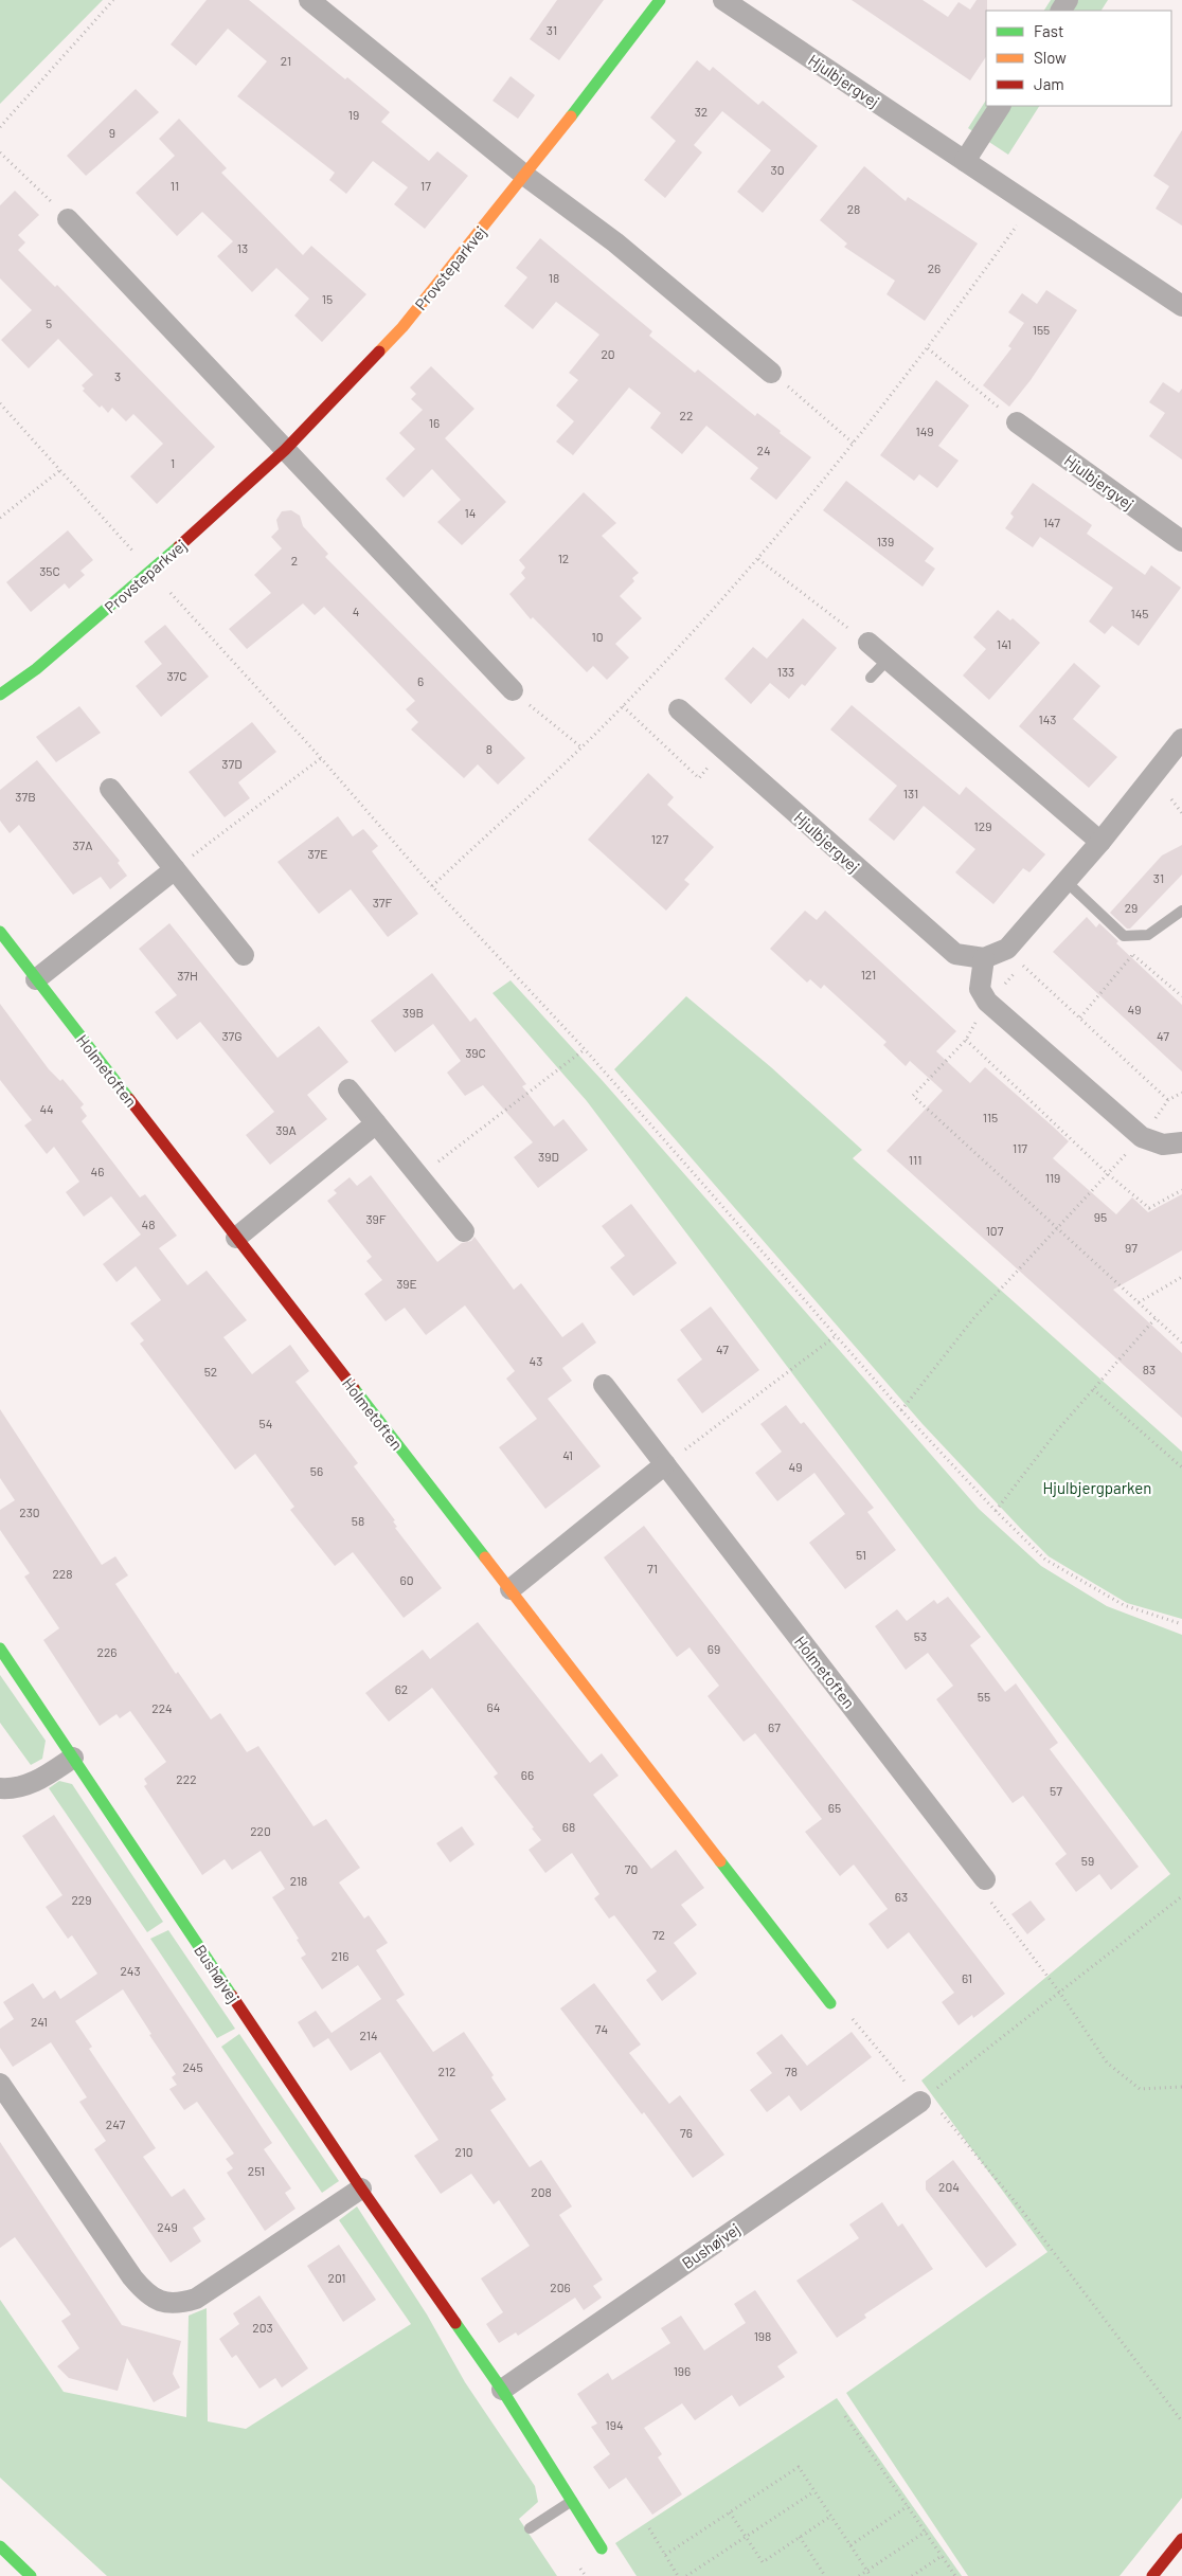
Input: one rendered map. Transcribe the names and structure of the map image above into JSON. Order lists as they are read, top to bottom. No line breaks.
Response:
{"streets":{"street":["Hjulbjergvej","Provsteparkvej","Holmetoften","Bushøjvej"]},"parks":["Hjulbjergparken"],"house_numbers":["31","21","32","19","9","30","11","17","28","13","26","18","15","5","155","20","3","22","16","149","24","1","14","147","139","12","2","35C","4","145","10","141","133","37C","6","143","8","37D","131","37B","129","127","37A","37E","31","37F","29","121","37H","49","39B","37G","47","39C","44","115","39A","117","39D","111","46","119","95","39F","48","107","97","39E","47","43","83","52","54","41","49","56","230","58","51","71","228","60","53","69","226","62","55","64","224","67","66","222","57","65","68","220","59","70","218","63","229","72","216","243","61","241","74","214","245","212","78","247","76","210","251","204","208","249","201","206","203","198","196","194"],"legend":["Fast","Slow","Jam"]}
